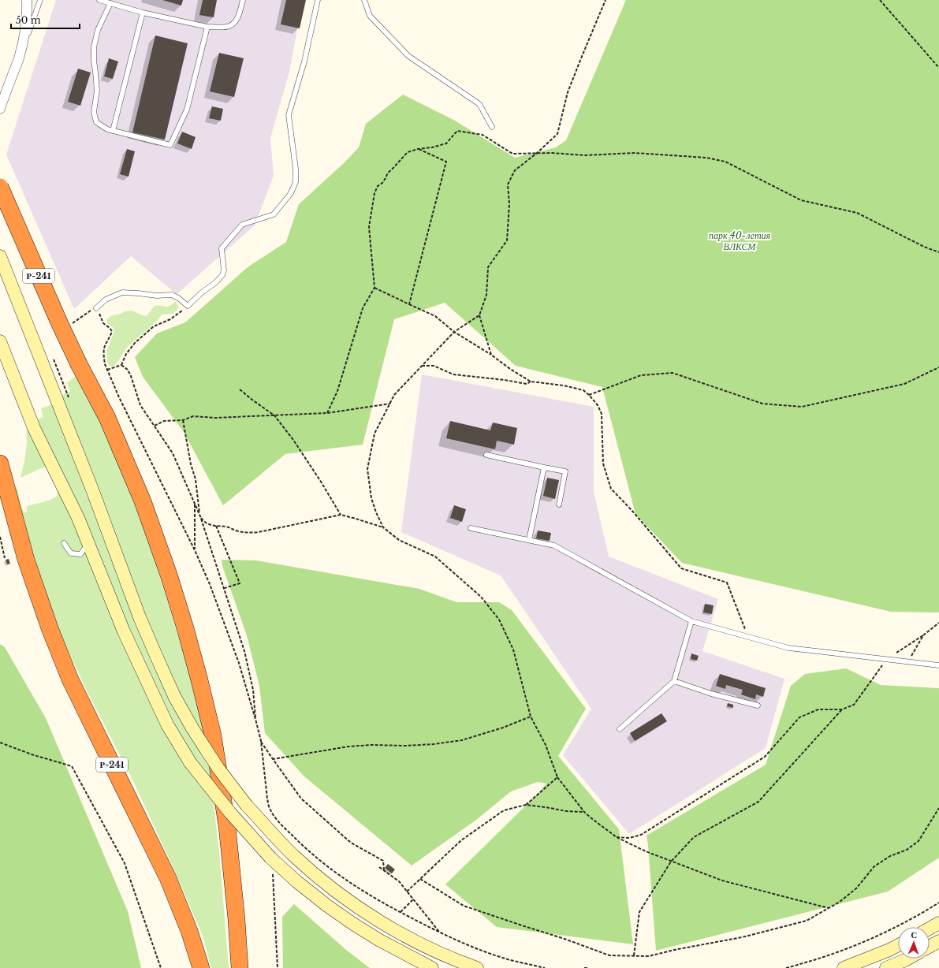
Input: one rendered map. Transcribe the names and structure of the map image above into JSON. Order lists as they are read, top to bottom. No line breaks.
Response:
{"streets":{"highway":["Р-241"]},"parks":["парк 40-летия ВЛКСМ"],"scale_bar":"50 m","north":"top"}
